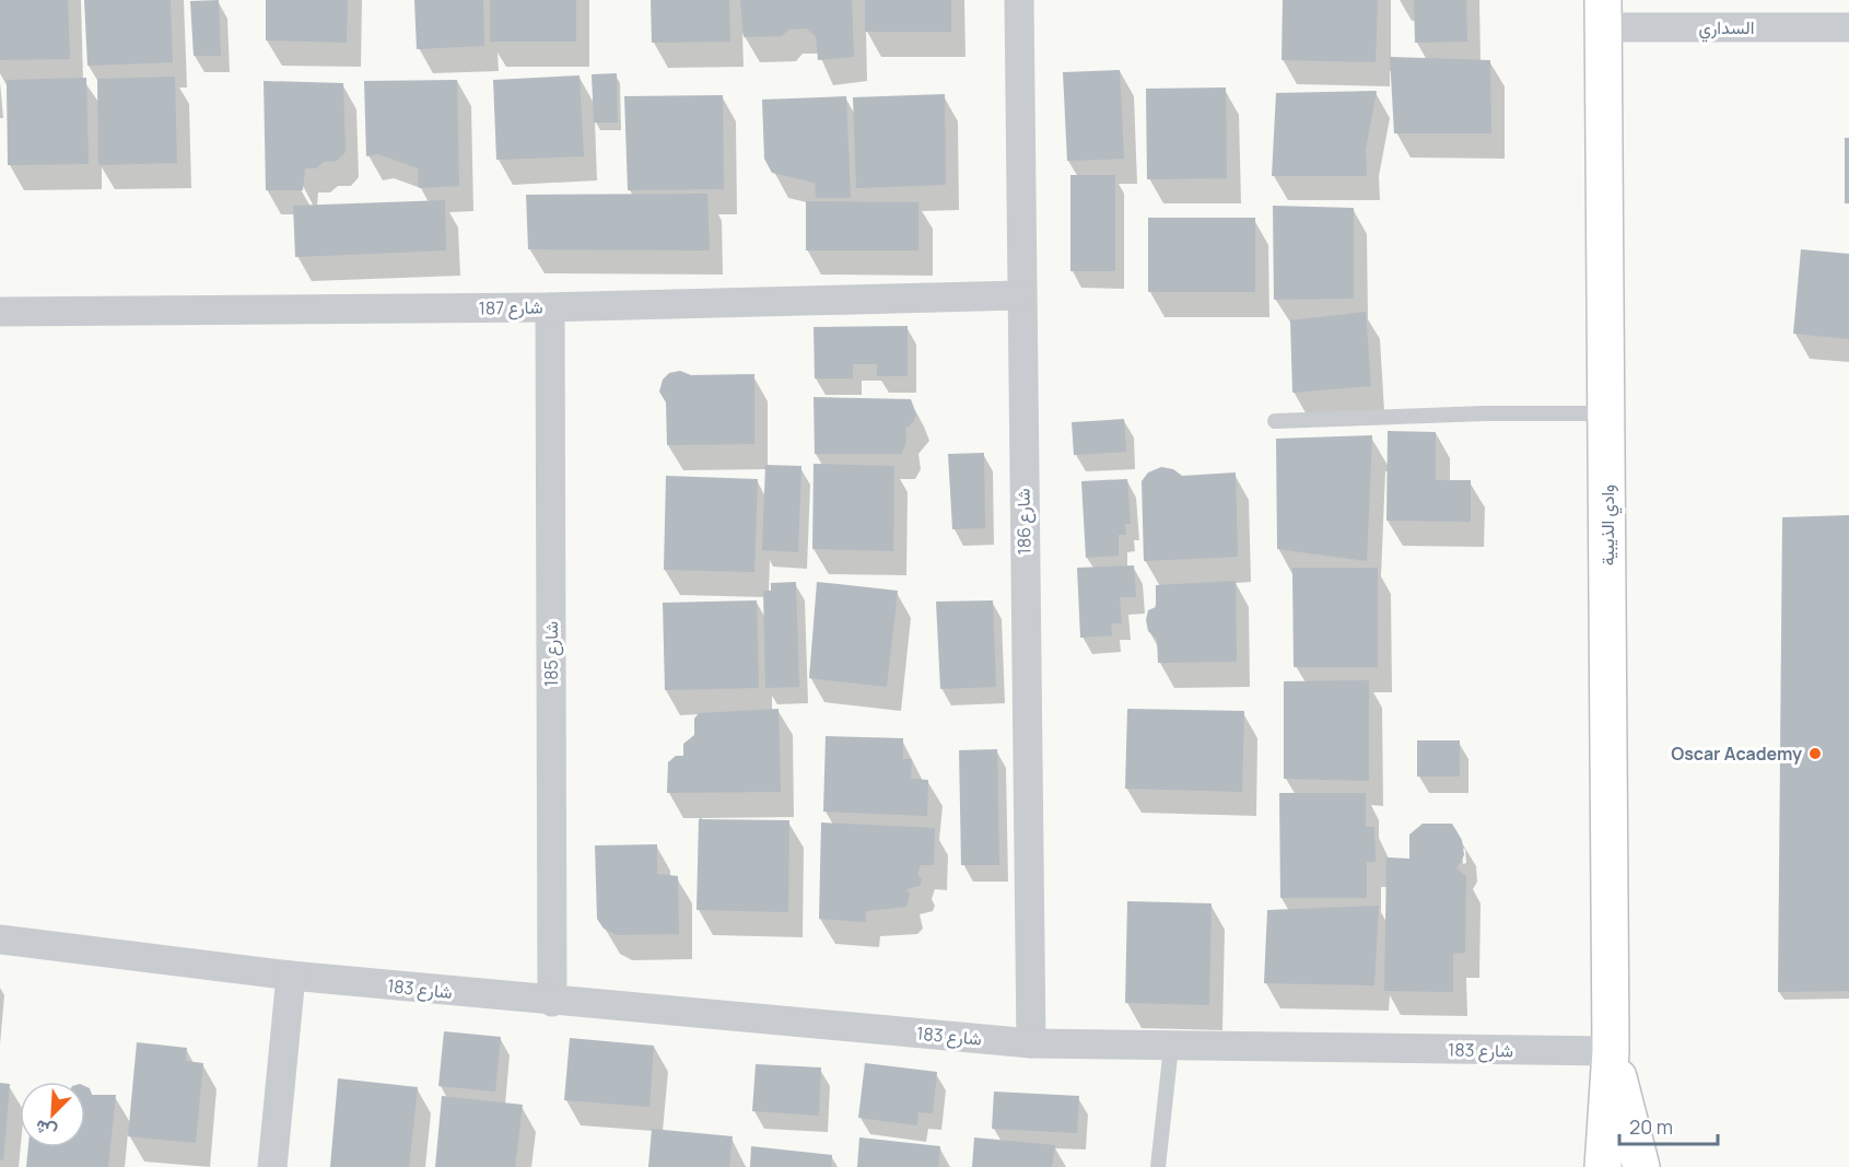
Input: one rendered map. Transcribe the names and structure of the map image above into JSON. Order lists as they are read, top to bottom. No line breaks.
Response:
{"streets":{"street":["السداري","شارع 187","شارع 186","وادي الذيبية","شارع 185","شارع 183"]},"crossings":[["السداري","وادي الذيبية"],["شارع 187","شارع 186"],["شارع 187","شارع 185"],["شارع 186","شارع 183"],["وادي الذيبية","شارع 183"],["شارع 185","شارع 183"]],"places":["Oscar Academy"],"scale_bar":"20 m","north":"bottom left"}
